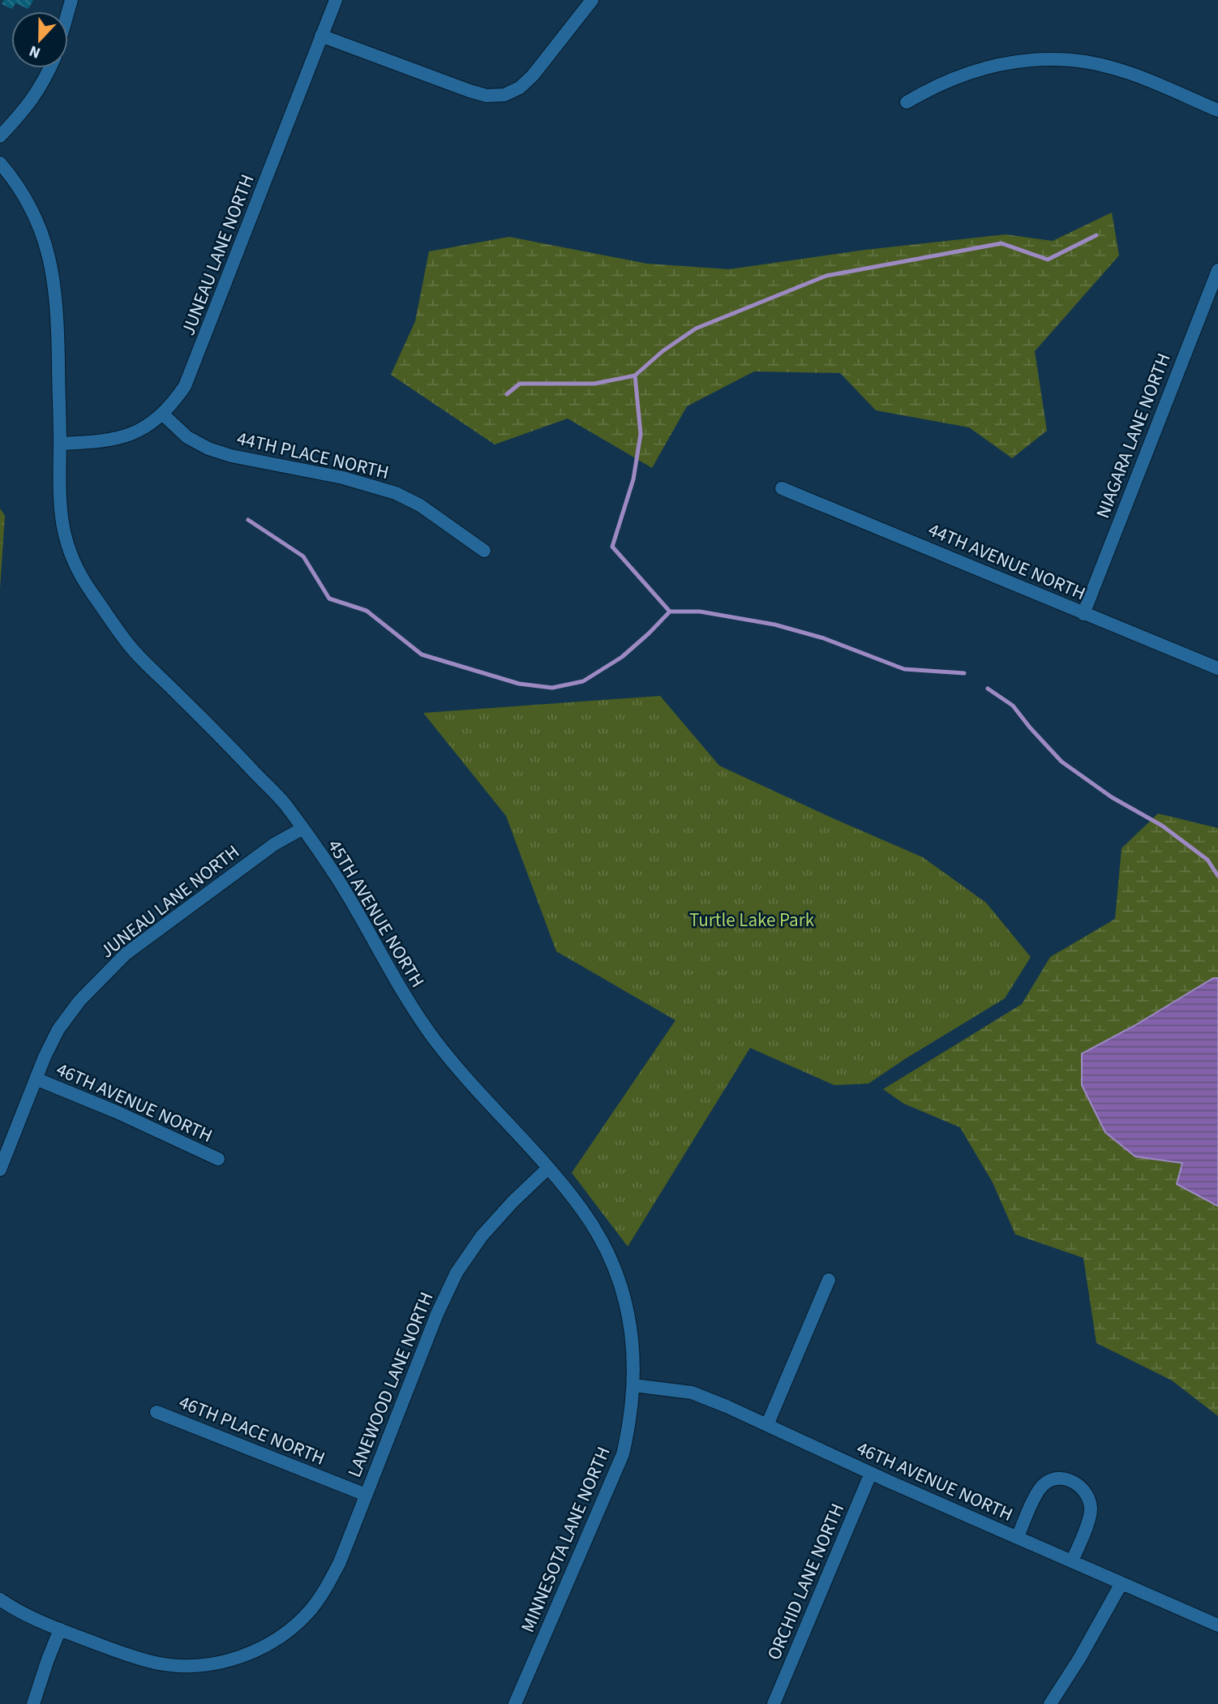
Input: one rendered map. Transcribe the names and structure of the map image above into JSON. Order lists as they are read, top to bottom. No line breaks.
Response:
{"streets":{"street":["JUNEAU LANE NORTH","NIAGARA LANE NORTH","44TH PLACE NORTH","44TH AVENUE NORTH","45TH AVENUE NORTH","46TH AVENUE NORTH","LANEWOOD LANE NORTH","46TH PLACE NORTH","MINNESOTA LANE NORTH","ORCHID LANE NORTH"]},"crossings":[["JUNEAU LANE NORTH","44TH PLACE NORTH"],["JUNEAU LANE NORTH","45TH AVENUE NORTH"],["JUNEAU LANE NORTH","46TH AVENUE NORTH"],["NIAGARA LANE NORTH","44TH AVENUE NORTH"],["45TH AVENUE NORTH","46TH AVENUE NORTH"],["45TH AVENUE NORTH","LANEWOOD LANE NORTH"],["45TH AVENUE NORTH","MINNESOTA LANE NORTH"],["46TH AVENUE NORTH","MINNESOTA LANE NORTH"],["46TH AVENUE NORTH","ORCHID LANE NORTH"],["LANEWOOD LANE NORTH","46TH PLACE NORTH"]],"parks":["Turtle Lake Park"],"north":"bottom"}
